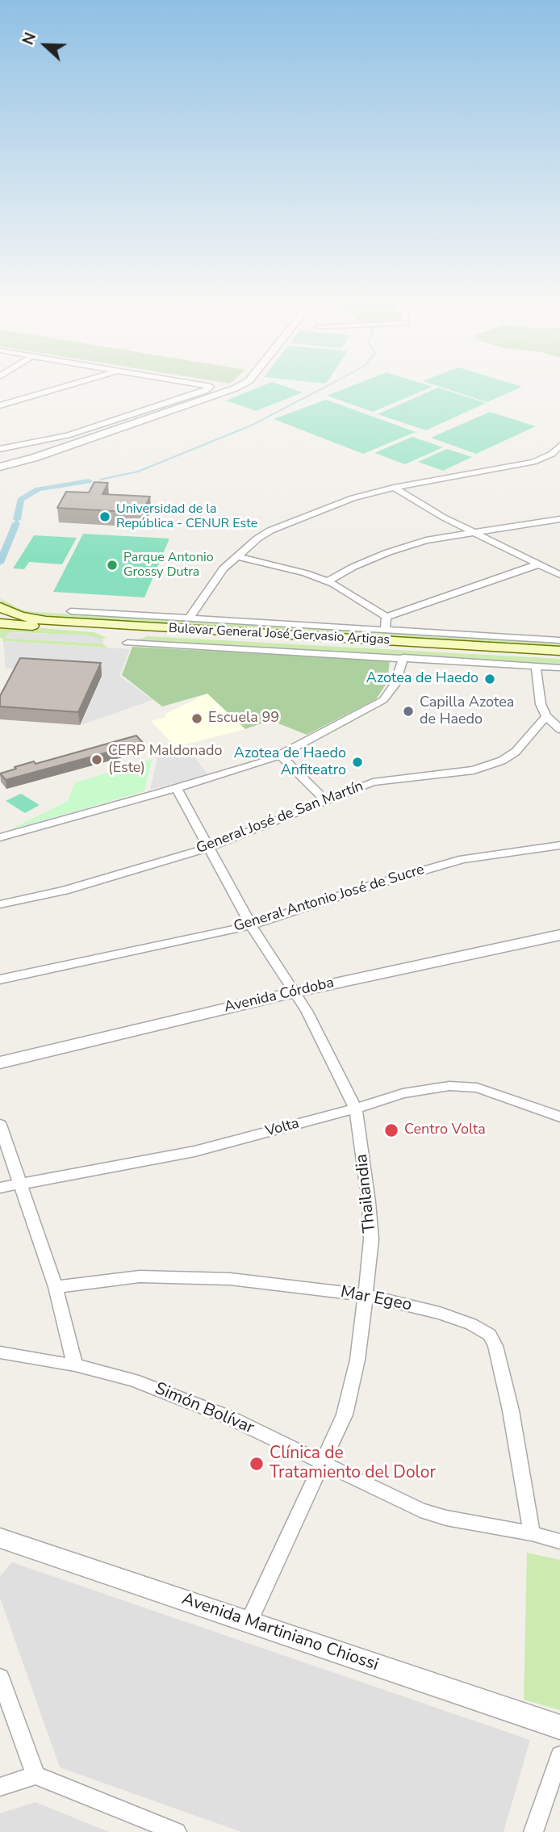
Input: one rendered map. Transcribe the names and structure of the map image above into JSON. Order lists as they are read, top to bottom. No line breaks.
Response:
{"streets":{"main road":["Bulevar General José Gervasio Artigas"],"street":["General José de San Martín","General Antonio José de Sucre","Avenida Córdoba","Volta","Thailandia","Mar Egeo","Simón Bolívar","Avenida Martiniano Chiossi"]},"crossings":[["General José de San Martín","Thailandia"],["General Antonio José de Sucre","Thailandia"],["Avenida Córdoba","Thailandia"],["Volta","Thailandia"],["Thailandia","Mar Egeo"],["Thailandia","Simón Bolívar"],["Thailandia","Avenida Martiniano Chiossi"],["Mar Egeo","Simón Bolívar"]],"places":["Universidad de la República - CENUR Este","Parque Antonio Grossy Dutra","Azotea de Haedo","Capilla Azotea de Haedo","Escuela 99","CERP Maldonado (Este)","Azotea de Haedo Anfiteatro","Centro Volta","Clínica de Tratamiento del Dolor"],"north":"left"}
